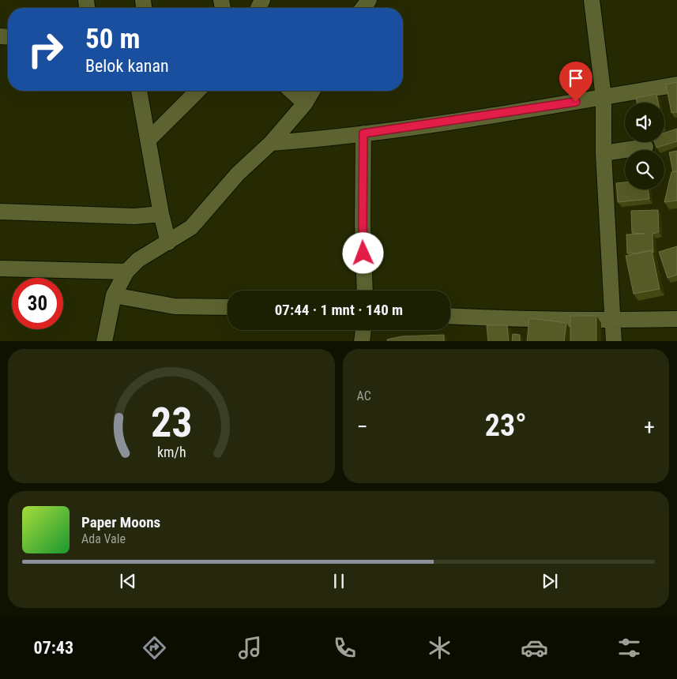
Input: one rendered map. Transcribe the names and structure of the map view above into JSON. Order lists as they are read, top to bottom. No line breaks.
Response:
{"page":{"turn":["50 m","Belok kanan"],"limit":"30","trip":"07:44 · 1 mnt · 140 m","tile":"AC","heat":["−","23°","+"],"song":["Paper Moons","Ada Vale"],"tabs":"07:43","gauge":["23","km/h"]}}
